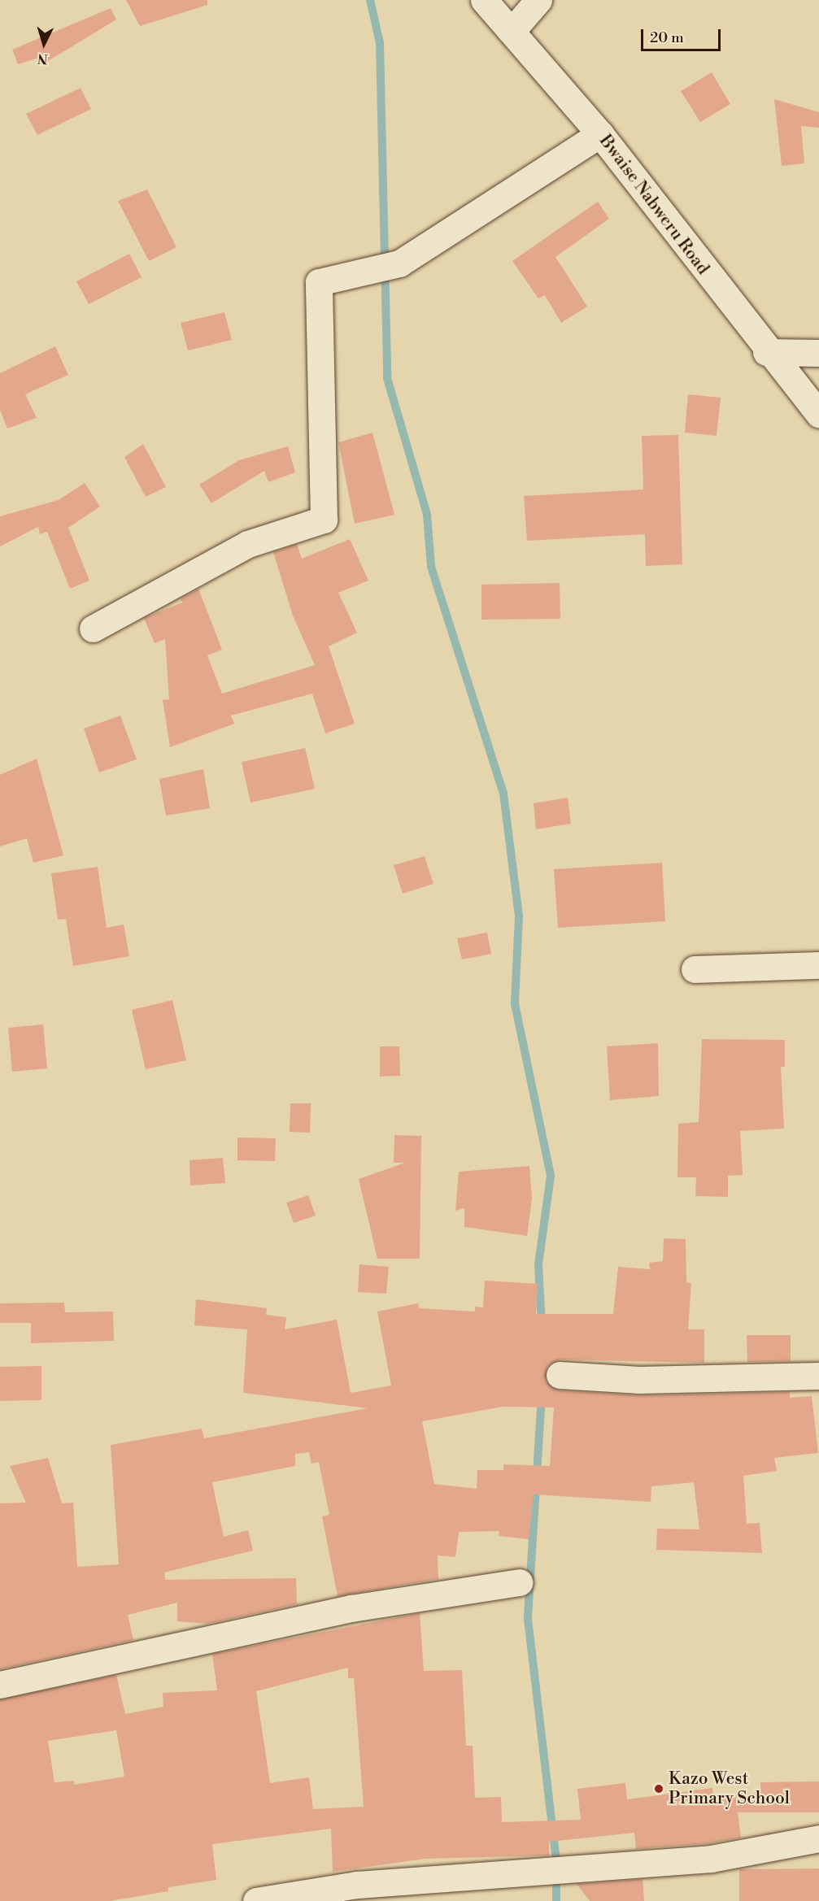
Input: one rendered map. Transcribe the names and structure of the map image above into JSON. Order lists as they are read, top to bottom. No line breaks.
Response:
{"streets":{"street":["Bwaise Nabweru Road"]},"places":["Kazo West Primary School"],"scale_bar":"20 m","north":"bottom"}
